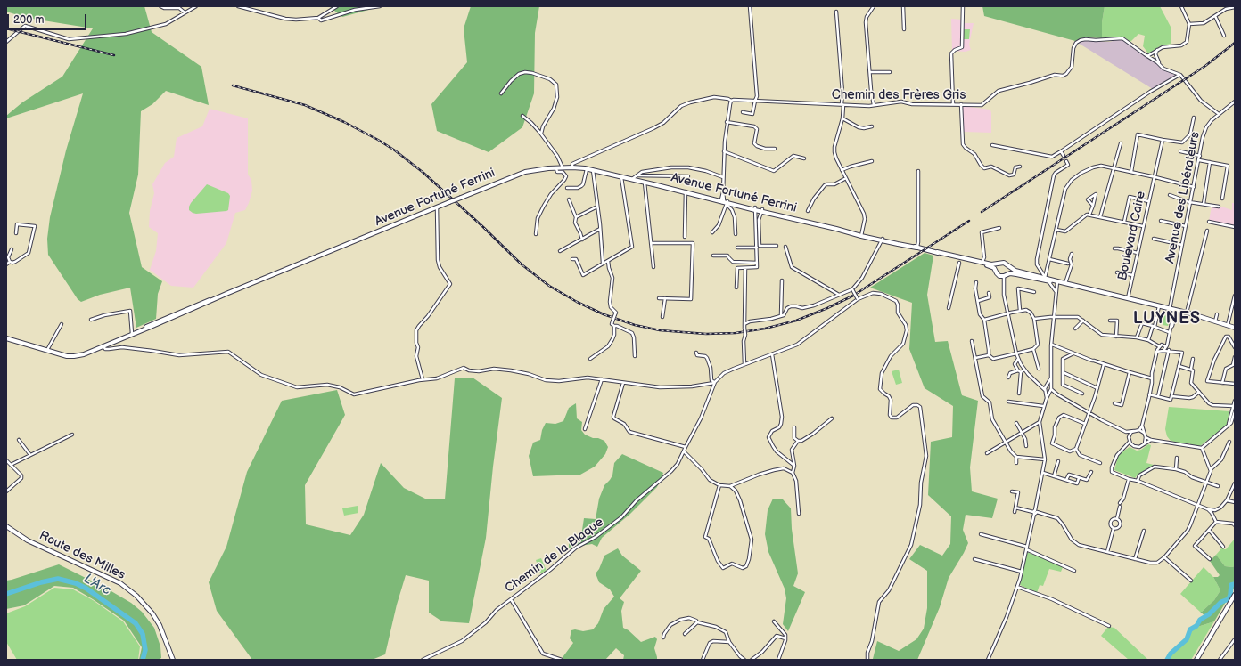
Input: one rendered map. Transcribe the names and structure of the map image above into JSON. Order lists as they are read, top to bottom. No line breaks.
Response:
{"streets":{"main road":["Avenue Fortuné Ferrini","Route des Milles"],"street":["Chemin des Frères Gris","Avenue des Libérateurs","Boulevard Caire","Chemin de la Blaque"]},"crossings":[["Chemin des Frères Gris","Avenue Fortuné Ferrini"],["Chemin des Frères Gris","Avenue des Libérateurs"]],"districts":["LUYNES"],"water":["L'Arc"],"scale_bar":"200 m"}
